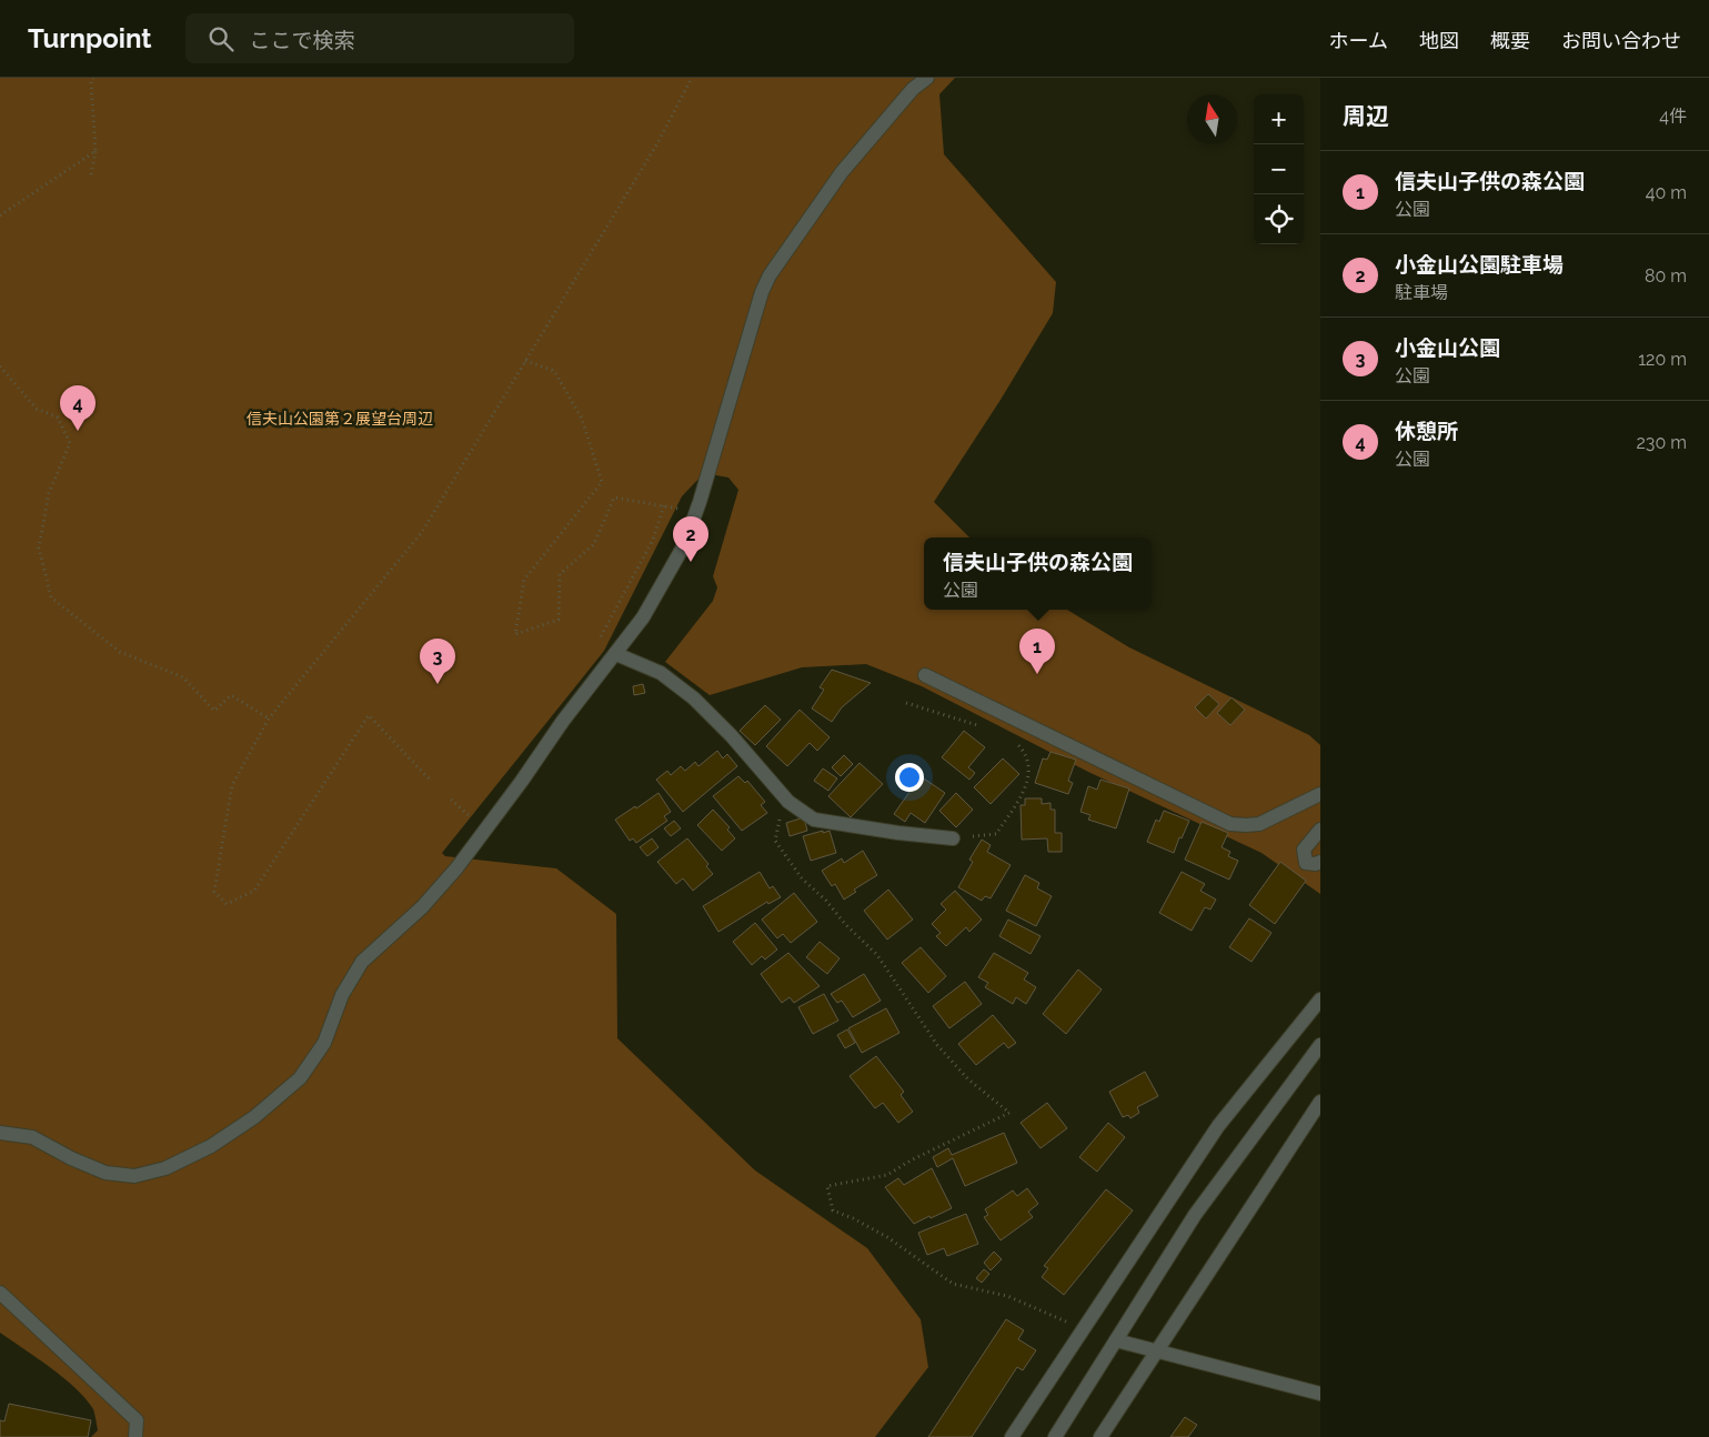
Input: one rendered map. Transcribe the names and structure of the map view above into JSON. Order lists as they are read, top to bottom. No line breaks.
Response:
{"parks":["信夫山公園第２展望台周辺"],"north":"top","page":{"header":"Turnpoint","search":"ここで検索","nav":["ホーム","地図","概要","お問い合わせ"],"heading":["周辺","4件"],"map_buttons":["+","−"],"list":[{"mark":"1","name":"信夫山子供の森公園","note":"公園","value":"40 m"},{"mark":"2","name":"小金山公園駐車場","note":"駐車場","value":"80 m"},{"mark":"3","name":"小金山公園","note":"公園","value":"120 m"},{"mark":"4","name":"休憩所","note":"公園","value":"230 m"}],"pins":["4","2","1","3"],"popup":["信夫山子供の森公園","公園"]}}
